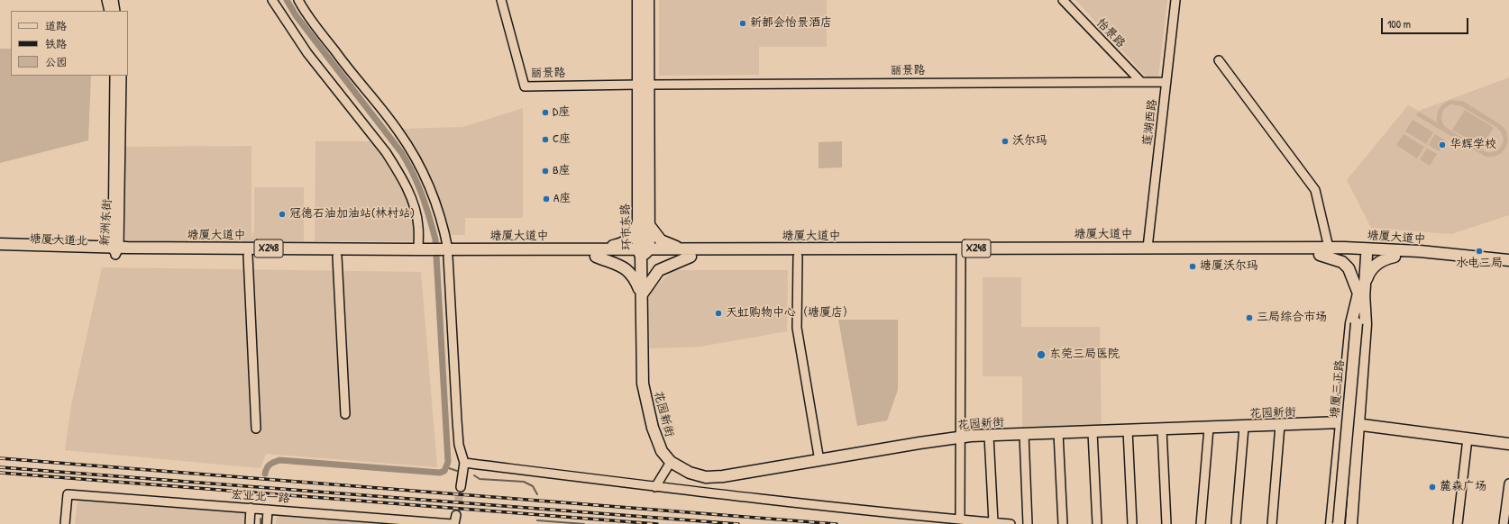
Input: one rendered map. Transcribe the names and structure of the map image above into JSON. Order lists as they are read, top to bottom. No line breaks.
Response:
{"streets":{"main road":["环市东路","塘厦大道中","塘厦大道北","X248","塘厦三正路","花园新街"],"street":["怡景路","丽景路","莲湖西路","新洲东街","宏业北一路"]},"crossings":[["怡景路","丽景路"],["丽景路","莲湖西路"],["丽景路","环市东路"],["莲湖西路","塘厦大道中"],["新洲东街","塘厦大道中"],["新洲东街","塘厦大道北"],["环市东路","塘厦大道中"],["环市东路","花园新街"],["塘厦大道中","塘厦大道北"],["塘厦大道中","塘厦三正路"],["塘厦大道中","花园新街"]],"places":["新都会怡景酒店","D座","C座","沃尔玛","华辉学校","B座","A座","冠德石油加油站(林村站)","水电三局","塘厦沃尔玛","天虹购物中心（塘厦店）","三局综合市场","东莞三局医院","麓森广场"],"legend":["道路","铁路","公园"],"scale_bar":"100 m"}
